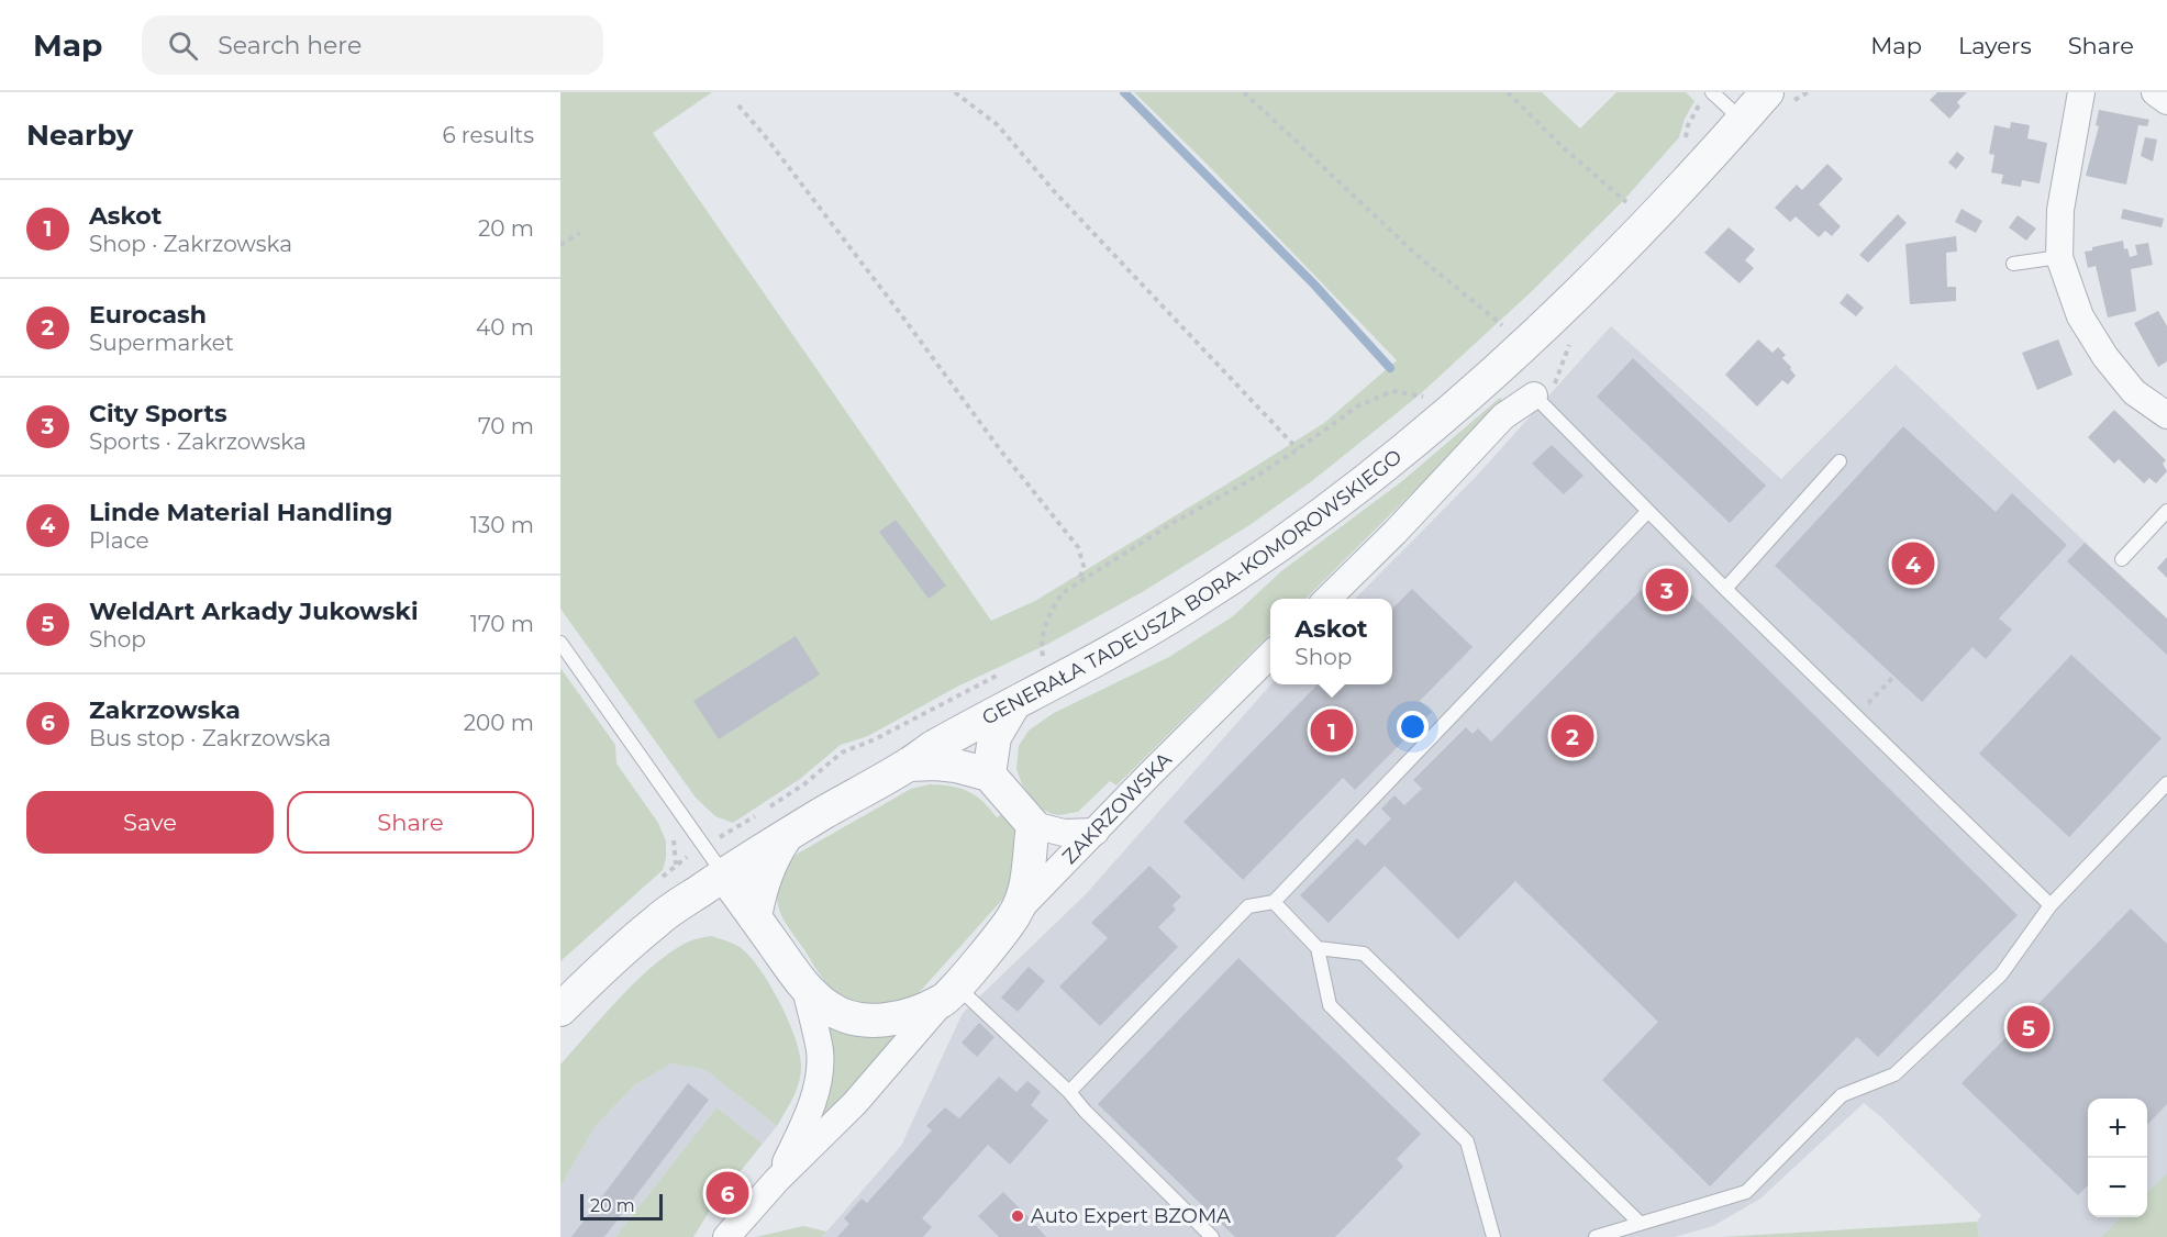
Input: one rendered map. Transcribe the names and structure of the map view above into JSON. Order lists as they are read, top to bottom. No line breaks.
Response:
{"streets":{"street":["GENERAŁA TADEUSZA BORA-KOMOROWSKIEGO","ZAKRZOWSKA"]},"places":["Auto Expert BZOMA"],"scale_bar":"20 m","page":{"header":"Map","search":"Search here","nav":["Map","Layers","Share"],"heading":["Nearby","6 results"],"list":[{"mark":"1","name":"Askot","note":"Shop · Zakrzowska","value":"20 m"},{"mark":"2","name":"Eurocash","note":"Supermarket","value":"40 m"},{"mark":"3","name":"City Sports","note":"Sports · Zakrzowska","value":"70 m"},{"mark":"4","name":"Linde Material Handling","note":"Place","value":"130 m"},{"mark":"5","name":"WeldArt Arkady Jukowski","note":"Shop","value":"170 m"},{"mark":"6","name":"Zakrzowska","note":"Bus stop · Zakrzowska","value":"200 m"}],"pins":["4","3","1","2","5","6"],"popup":["Askot","Shop"],"buttons":["Save","Share"],"map_buttons":["+","−"],"scale":"20 m"}}
